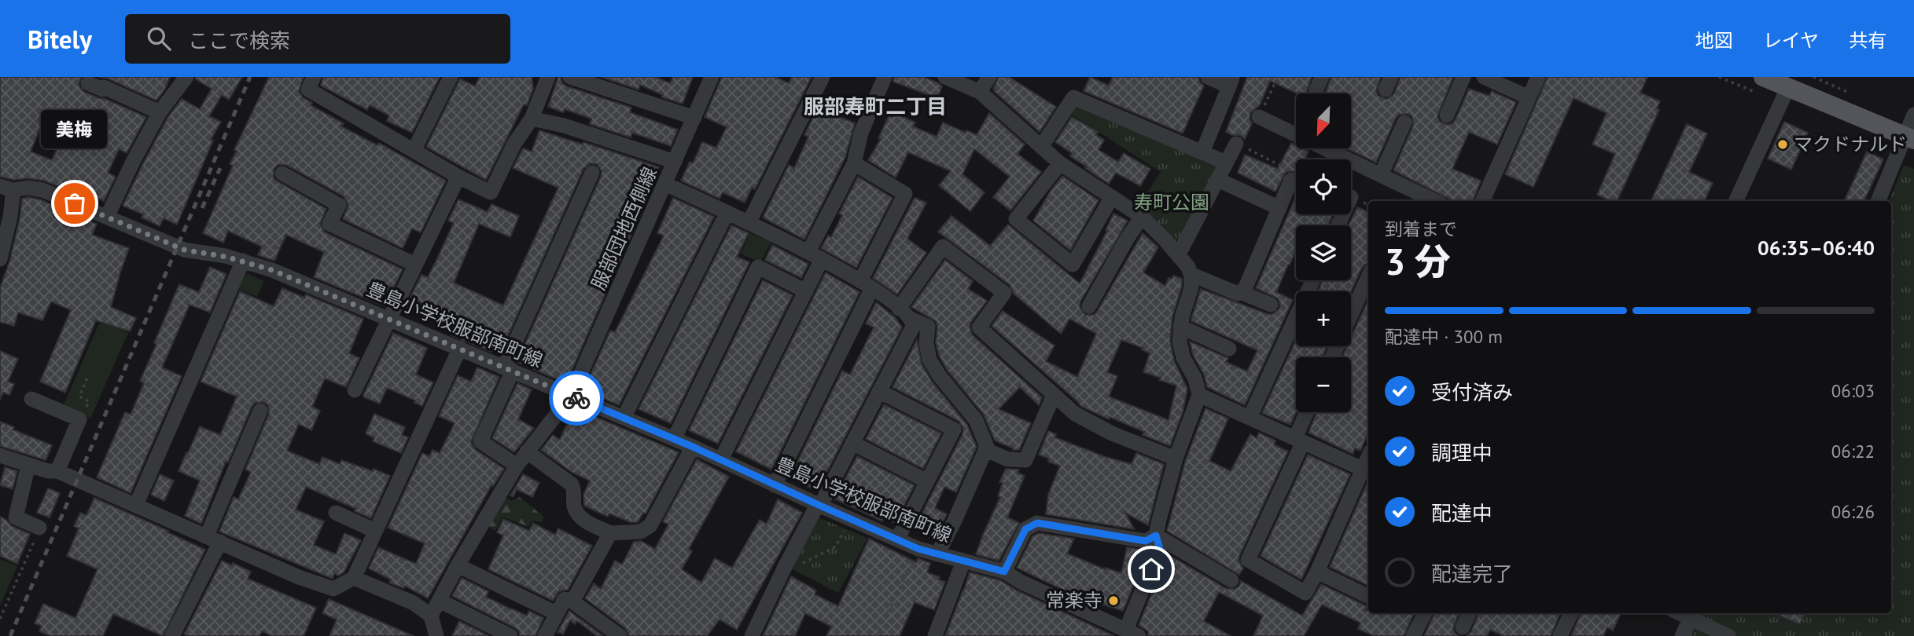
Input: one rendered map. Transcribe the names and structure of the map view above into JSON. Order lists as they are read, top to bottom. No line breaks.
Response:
{"streets":{"street":["服部団地西側線","豊島小学校服部南町線"]},"crossings":[["服部団地西側線","豊島小学校服部南町線"]],"districts":["服部寿町二丁目"],"parks":["寿町公園"],"places":["マクドナルド","美梅","常楽寺"],"north":"bottom left","page":{"header":"Bitely","search":"ここで検索","nav":["地図","レイヤ","共有"],"map_buttons":["+","−"],"bubble":"美梅","heading":["3 分","到着まで","06:35–06:40"],"bar":"配達中 · 300 m","list":[["受付済み","06:03"],["調理中","06:22"],["配達中","06:26"],"配達完了"]}}
